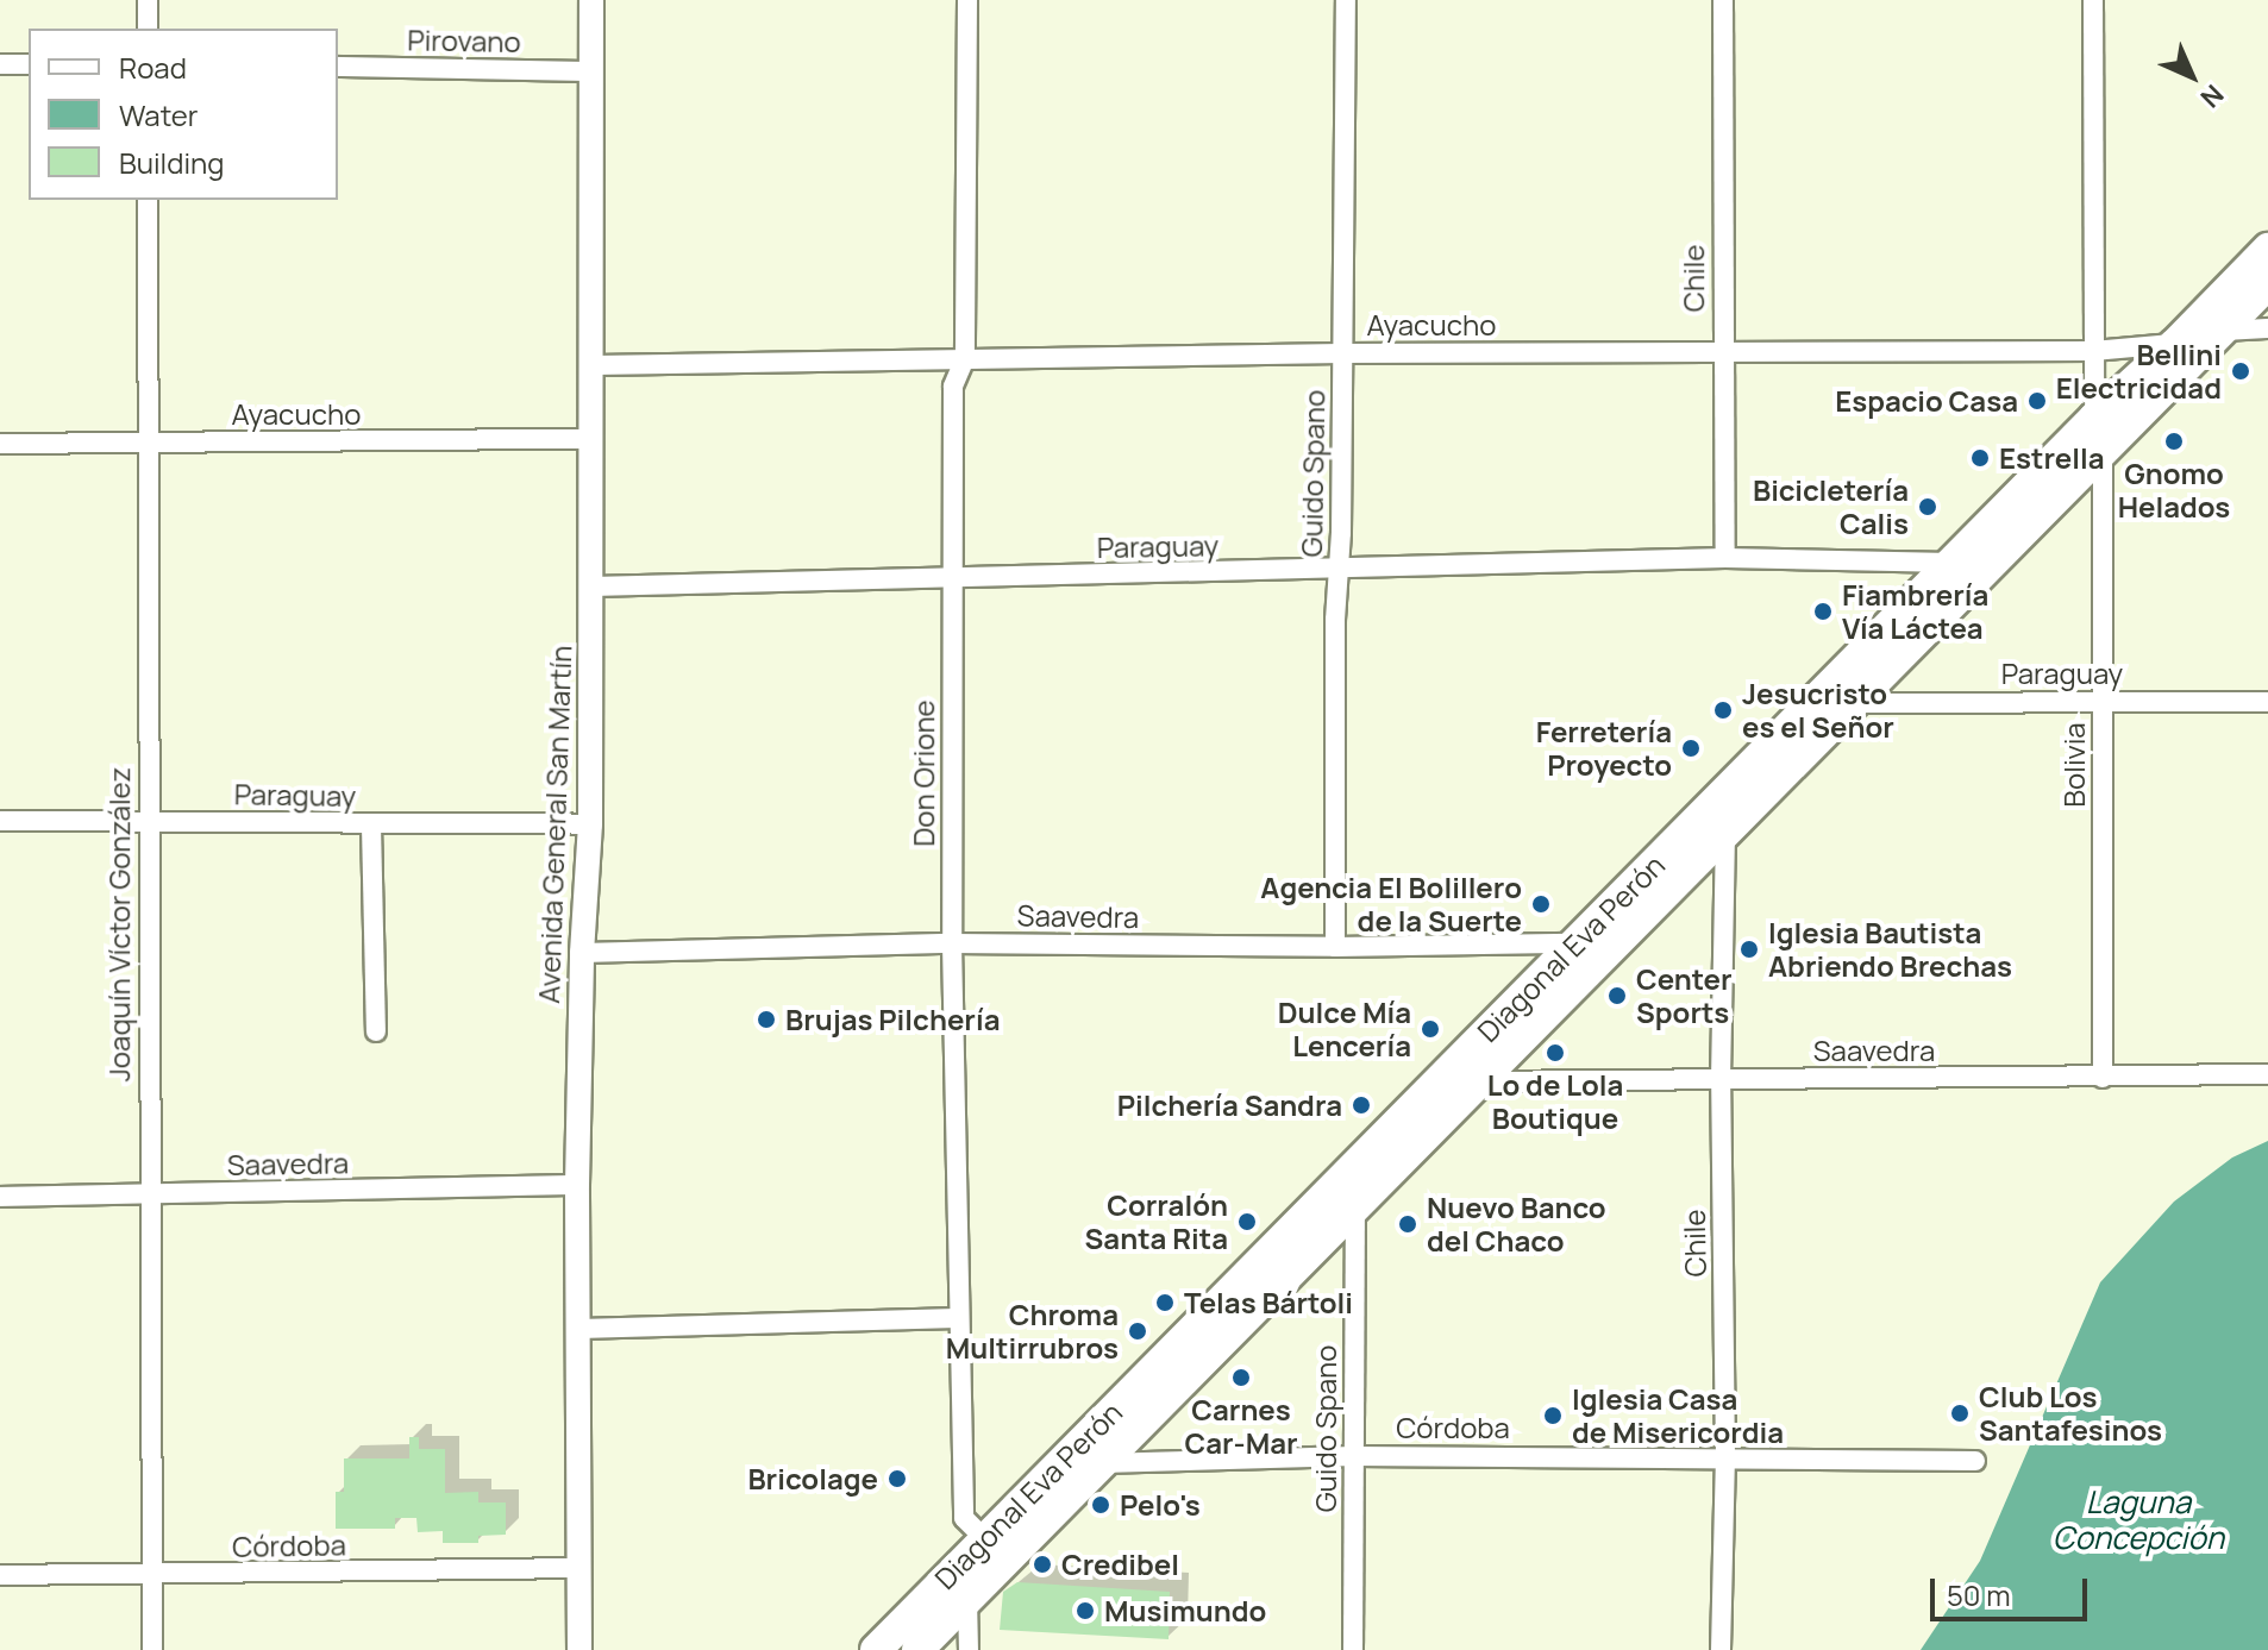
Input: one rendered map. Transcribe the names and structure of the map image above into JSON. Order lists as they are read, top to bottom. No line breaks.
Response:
{"streets":{"main road":["Diagonal Eva Perón"],"street":["Pirovano","Chile","Ayacucho","Guido Spano","Paraguay","Bolivia","Don Orione","Avenida General San Martín","Saavedra","Joaquín Víctor González","Córdoba"]},"crossings":[["Pirovano","Avenida General San Martín"],["Chile","Ayacucho"],["Chile","Paraguay"],["Chile","Saavedra"],["Chile","Diagonal Eva Perón"],["Chile","Córdoba"],["Ayacucho","Guido Spano"],["Ayacucho","Don Orione"],["Ayacucho","Avenida General San Martín"],["Ayacucho","Joaquín Víctor González"],["Ayacucho","Diagonal Eva Perón"],["Guido Spano","Paraguay"],["Guido Spano","Saavedra"],["Guido Spano","Diagonal Eva Perón"],["Guido Spano","Córdoba"],["Paraguay","Bolivia"],["Paraguay","Don Orione"],["Paraguay","Avenida General San Martín"],["Paraguay","Joaquín Víctor González"],["Paraguay","Diagonal Eva Perón"],["Bolivia","Saavedra"],["Bolivia","Diagonal Eva Perón"],["Don Orione","Saavedra"],["Don Orione","Diagonal Eva Perón"],["Avenida General San Martín","Saavedra"],["Avenida General San Martín","Córdoba"],["Saavedra","Joaquín Víctor González"],["Saavedra","Diagonal Eva Perón"],["Joaquín Víctor González","Córdoba"],["Diagonal Eva Perón","Córdoba"]],"water":["Laguna Concepción"],"places":["Bellini Electricidad","Espacio Casa","Gnomo Helados","Estrella","Bicicletería Calis","Fiambrería Vía Láctea","Jesucristo es el Señor","Ferretería Proyecto","Agencia El Bolillero de la Suerte","Iglesia Bautista Abriendo Brechas","Center Sports","Brujas Pilchería","Dulce Mía Lencería","Lo de Lola Boutique","Pilchería Sandra","Corralón Santa Rita","Nuevo Banco del Chaco","Telas Bártoli","Chroma Multirrubros","Carnes Car-Mar","Club Los Santafesinos","Iglesia Casa de Misericordia","Bricolage","Pelo's","Credibel","Musimundo"],"legend":["Road","Water","Building"],"scale_bar":"50 m","north":"bottom right"}
